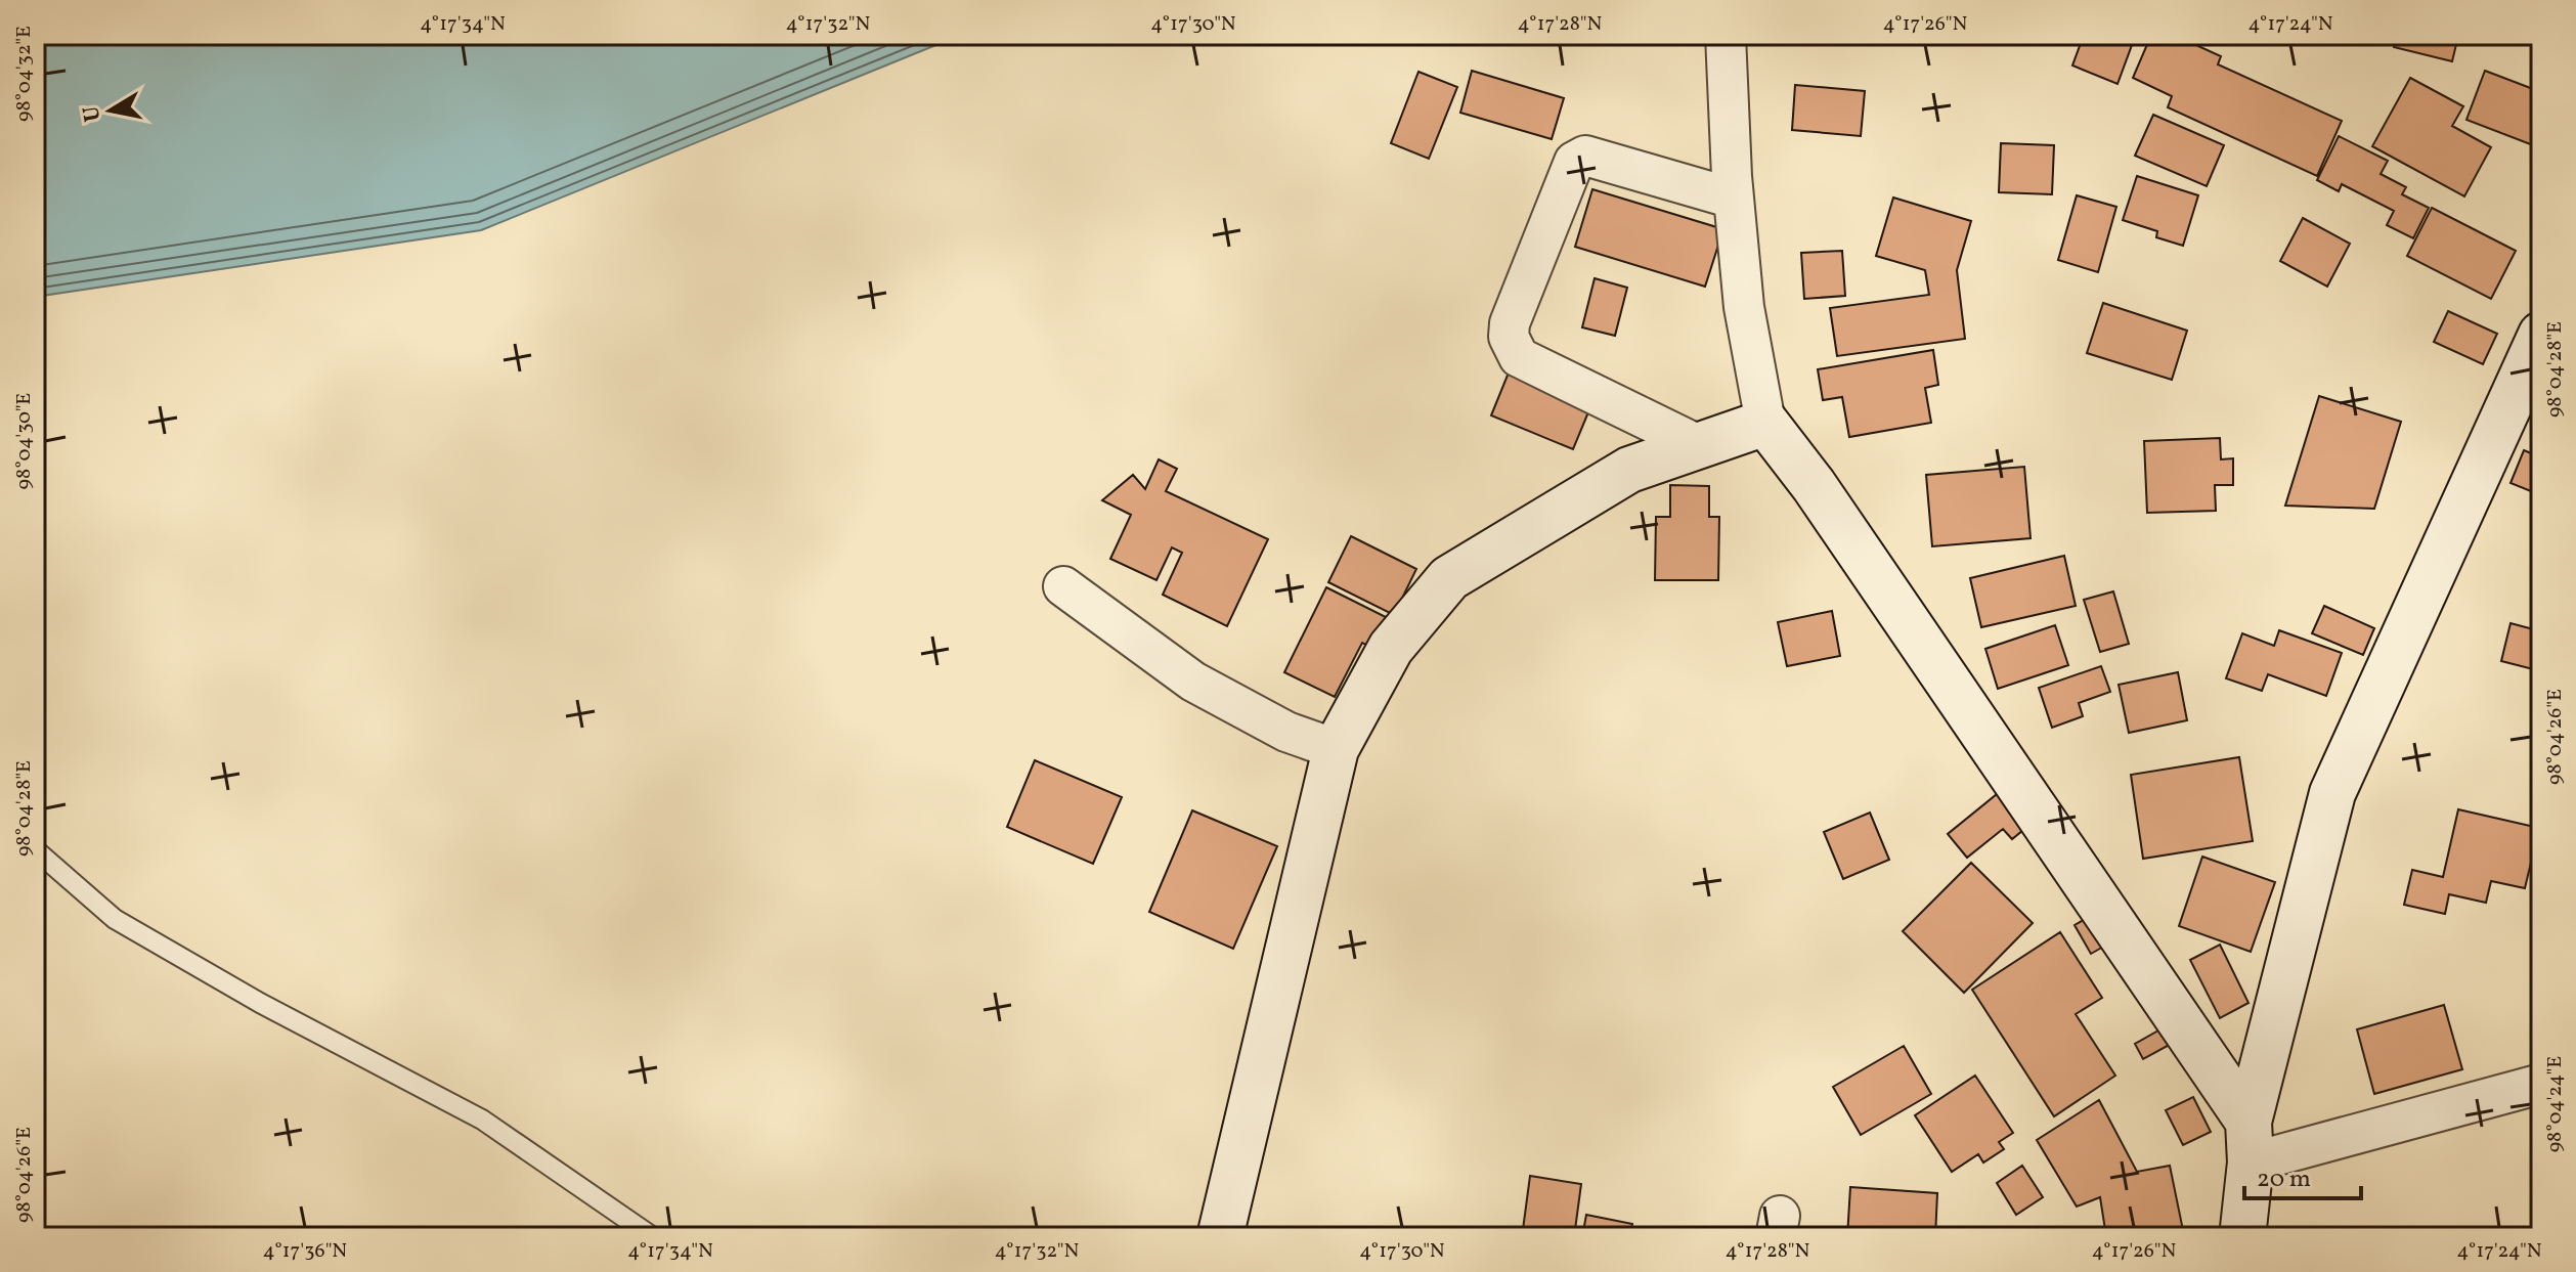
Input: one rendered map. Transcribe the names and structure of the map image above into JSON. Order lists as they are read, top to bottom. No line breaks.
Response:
{"scale_bar":"20 m","north":"left","coordinates":["4°17'34\"N","4°17'32\"N","4°17'30\"N","4°17'28\"N","4°17'26\"N","4°17'24\"N","98°04'32\"E","98°04'28\"E","98°04'30\"E","98°04'26\"E","98°04'24\"E","4°17'36\"N"]}
